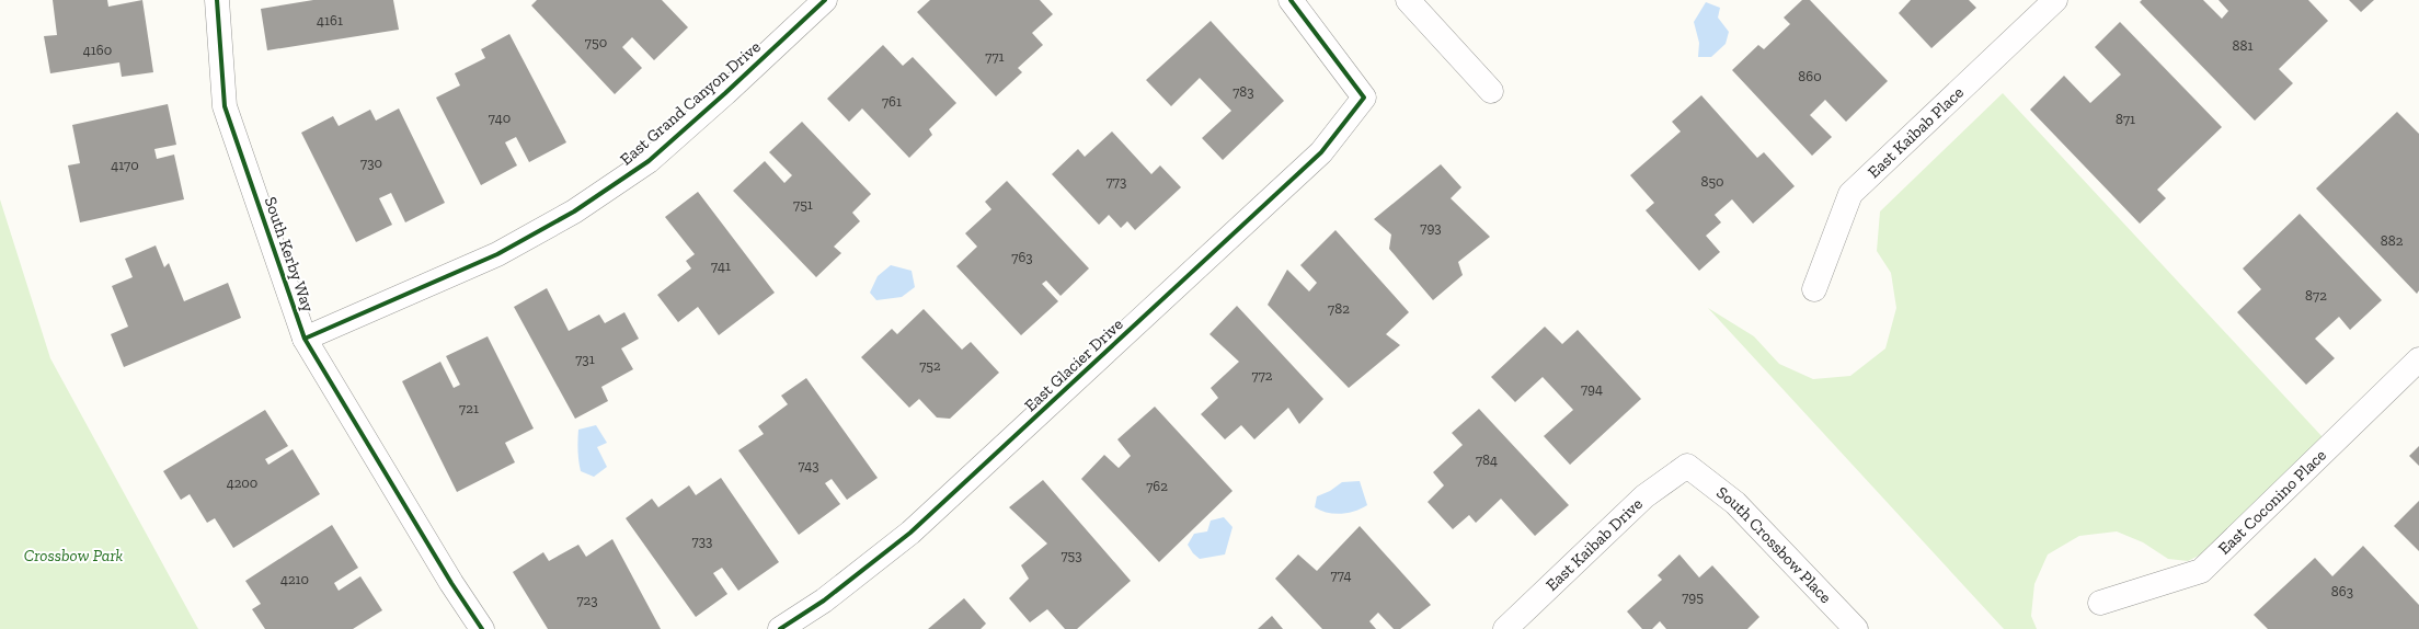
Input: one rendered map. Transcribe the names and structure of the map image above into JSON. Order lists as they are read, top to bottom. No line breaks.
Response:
{"streets":{"street":["East Grand Canyon Drive","East Kaibab Place","South Kerby Way","East Glacier Drive","East Coconino Place","East Kaibab Drive","South Crossbow Place"]},"crossings":[["East Grand Canyon Drive","South Kerby Way"],["East Kaibab Drive","South Crossbow Place"]],"parks":["Crossbow Park"],"house_numbers":["4161","750","881","4160","771","860","783","761","740","871","730","4170","773","850","751","793","882","763","741","872","782","731","752","772","794","721","784","743","4200","762","733","753","774","4210","863","795","723"]}
